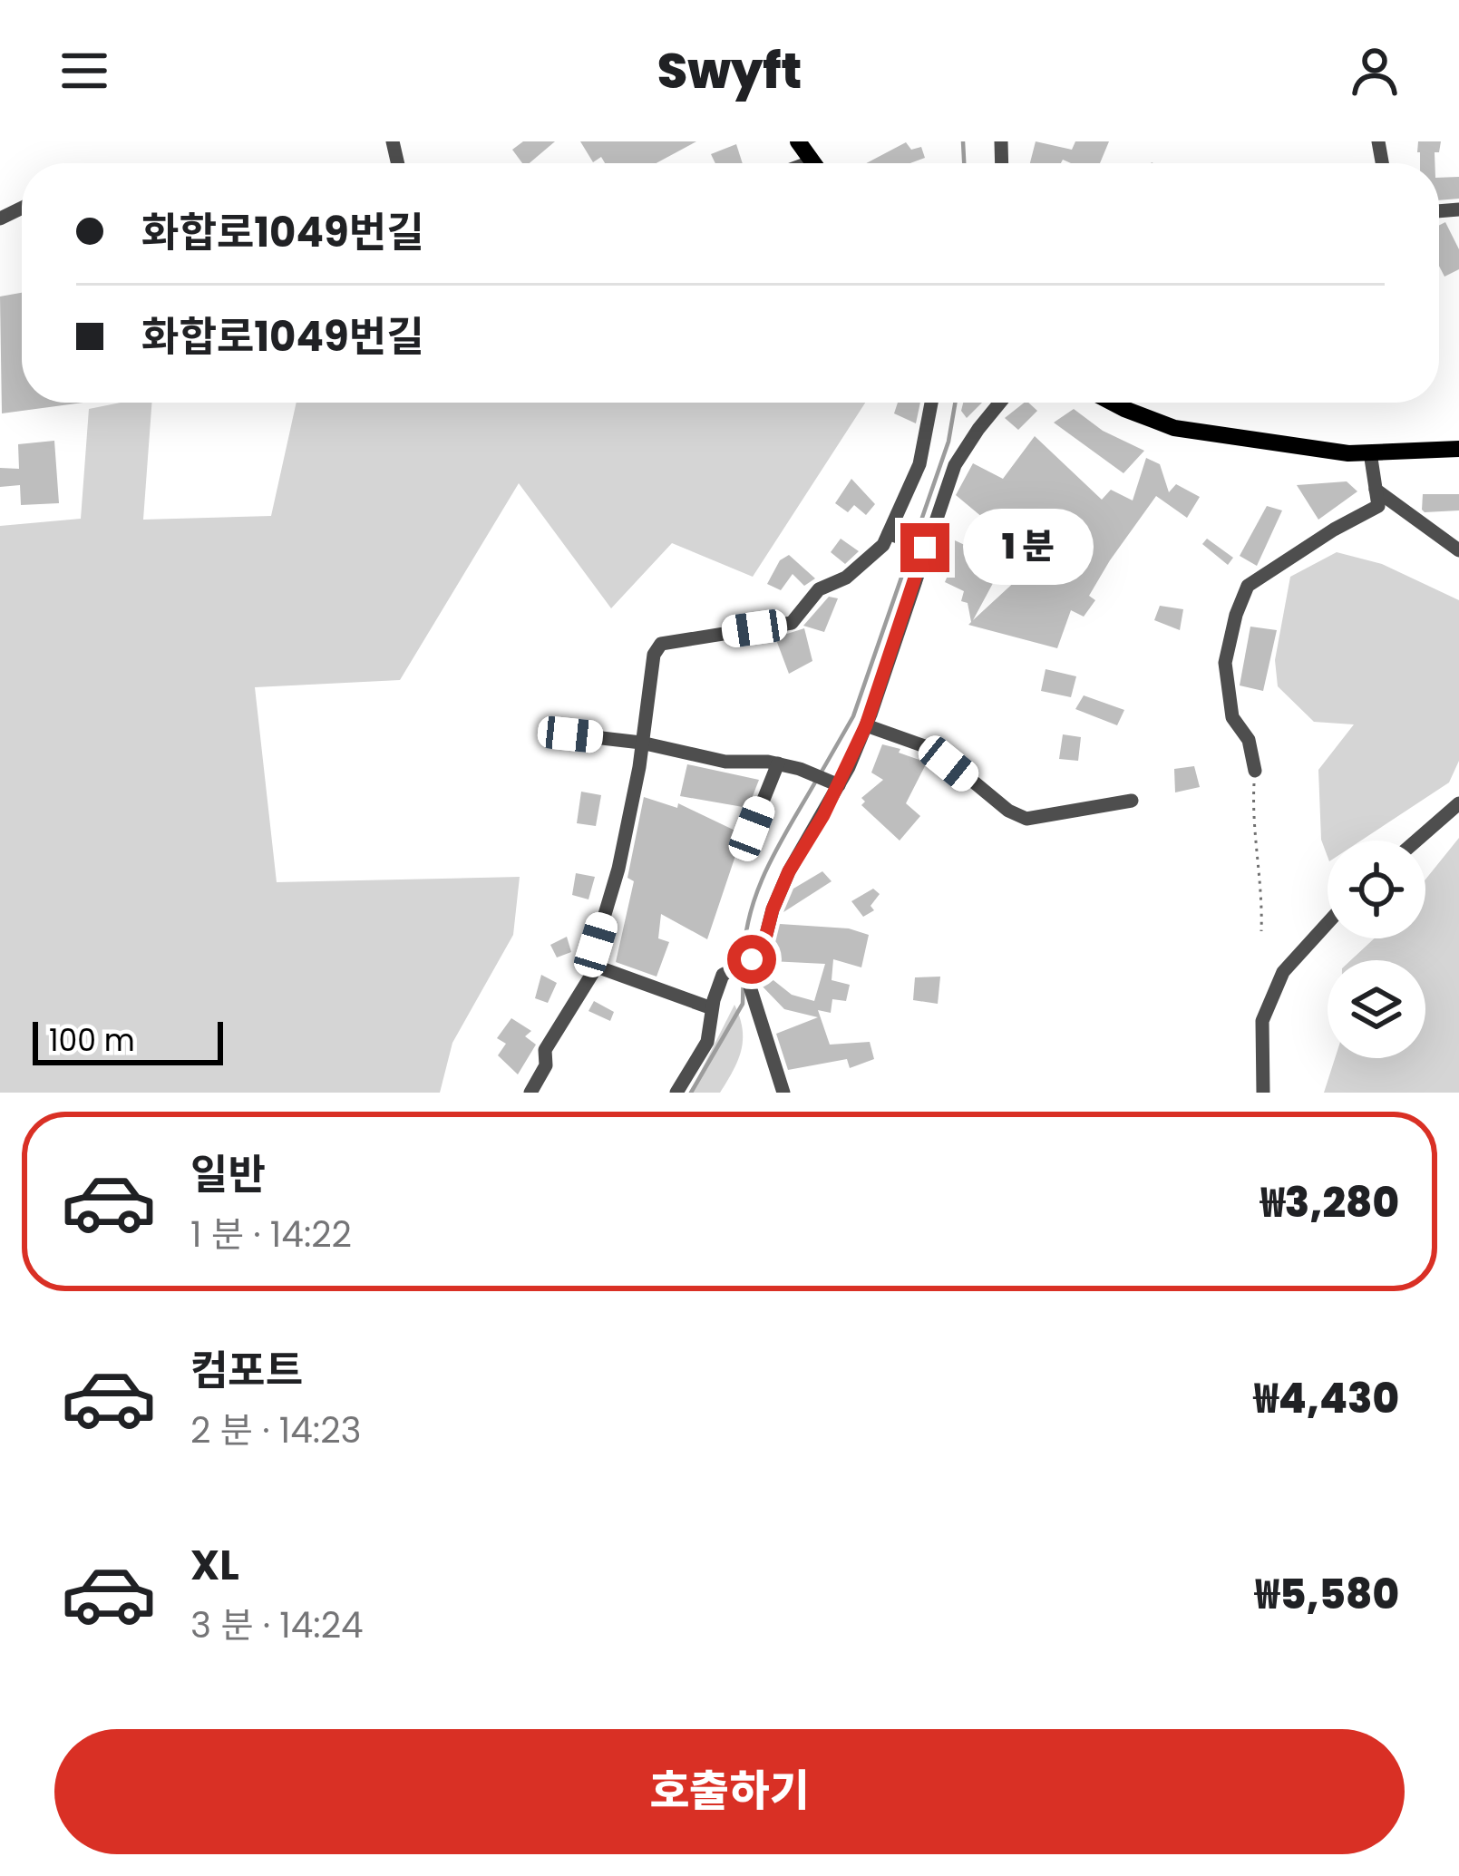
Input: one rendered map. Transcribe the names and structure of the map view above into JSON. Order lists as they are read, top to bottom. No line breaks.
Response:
{"scale_bar":"100 m","page":{"header":"Swyft","banner":["화합로1049번길","화합로1049번길"],"bubble":"1 분","scale":"100 m","list":[{"name":"일반","note":"1 분 · 14:22","value":"₩3,280"},{"name":"컴포트","note":"2 분 · 14:23","value":"₩4,430"},{"name":"XL","note":"3 분 · 14:24","value":"₩5,580"}],"buttons":"호출하기"}}
